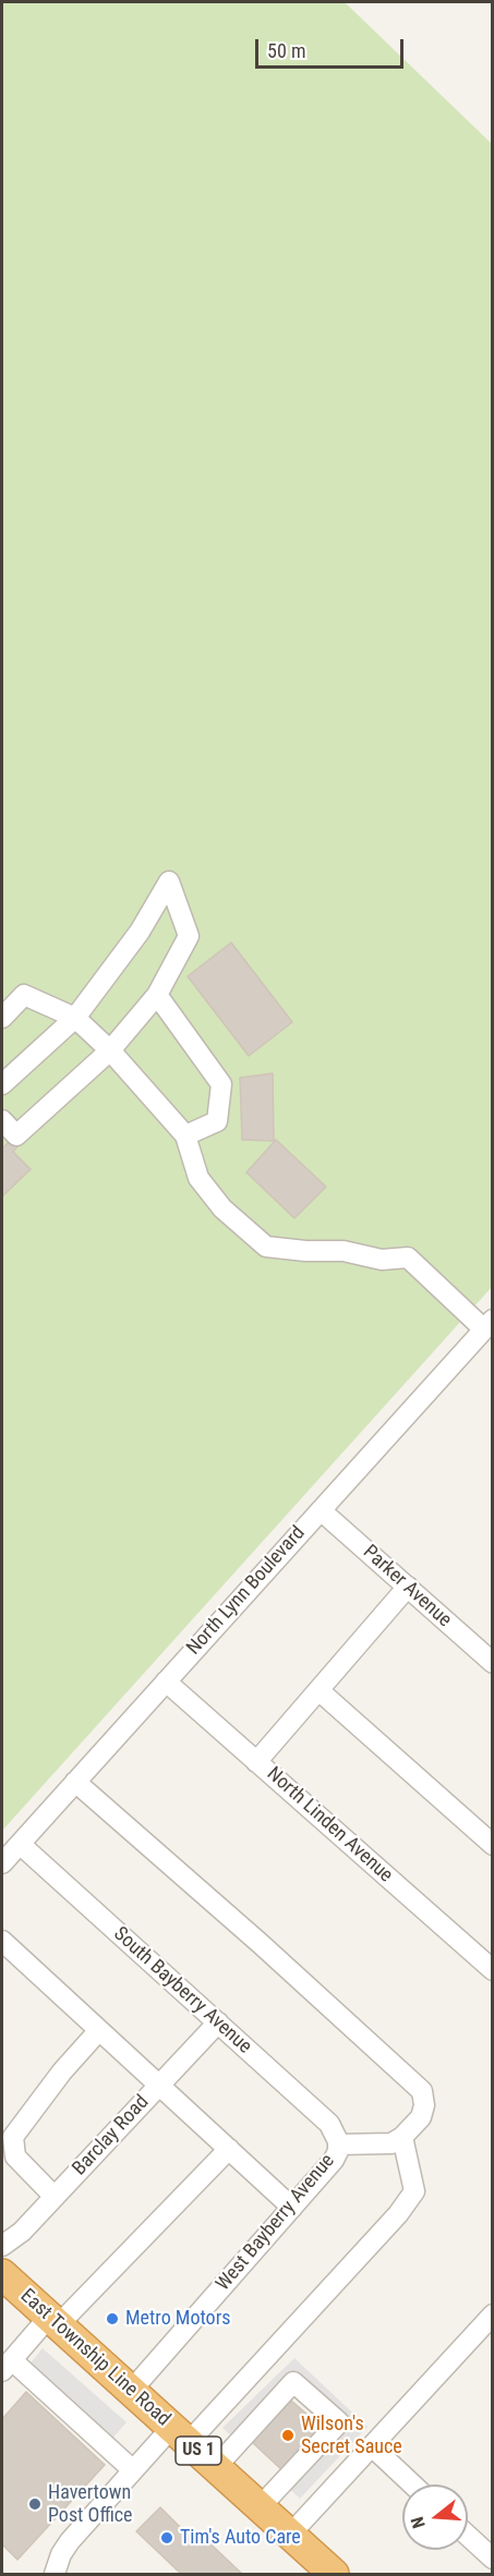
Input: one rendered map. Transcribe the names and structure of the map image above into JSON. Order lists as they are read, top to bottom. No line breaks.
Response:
{"streets":{"highway":["East Township Line Road","US 1"],"street":["Parker Avenue","North Lynn Boulevard","North Linden Avenue","South Bayberry Avenue","Barclay Road","West Bayberry Avenue"]},"crossings":[["Parker Avenue","North Lynn Boulevard"],["North Lynn Boulevard","North Linden Avenue"],["North Lynn Boulevard","South Bayberry Avenue"],["South Bayberry Avenue","Barclay Road"],["South Bayberry Avenue","West Bayberry Avenue"],["West Bayberry Avenue","East Township Line Road"]],"places":["Metro Motors","Wilson's Secret Sauce","Havertown Post Office","Tim's Auto Care"],"scale_bar":"50 m","north":"left"}
